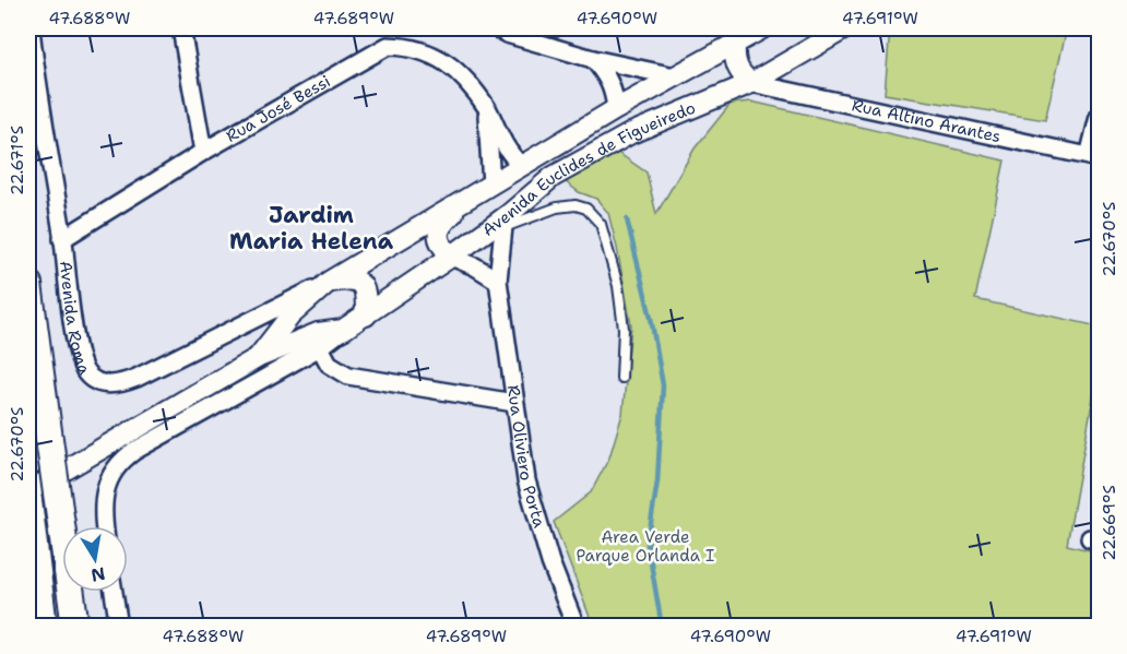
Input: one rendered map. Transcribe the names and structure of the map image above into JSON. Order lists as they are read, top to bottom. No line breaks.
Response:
{"streets":{"street":["Rua José Bessi","Rua Altino Arantes","Avenida Euclides de Figueiredo","Avenida Roma","Rua Oliviero Porta"]},"crossings":[["Rua José Bessi","Avenida Roma"],["Rua Altino Arantes","Avenida Euclides de Figueiredo"],["Avenida Euclides de Figueiredo","Rua Oliviero Porta"]],"districts":["Jardim Maria Helena"],"parks":["Area Verde Parque Orlanda I"],"north":"bottom","coordinates":["47.688°W","47.689°W","47.690°W","47.691°W","22.671°S","22.670°S","22.669°S"]}
